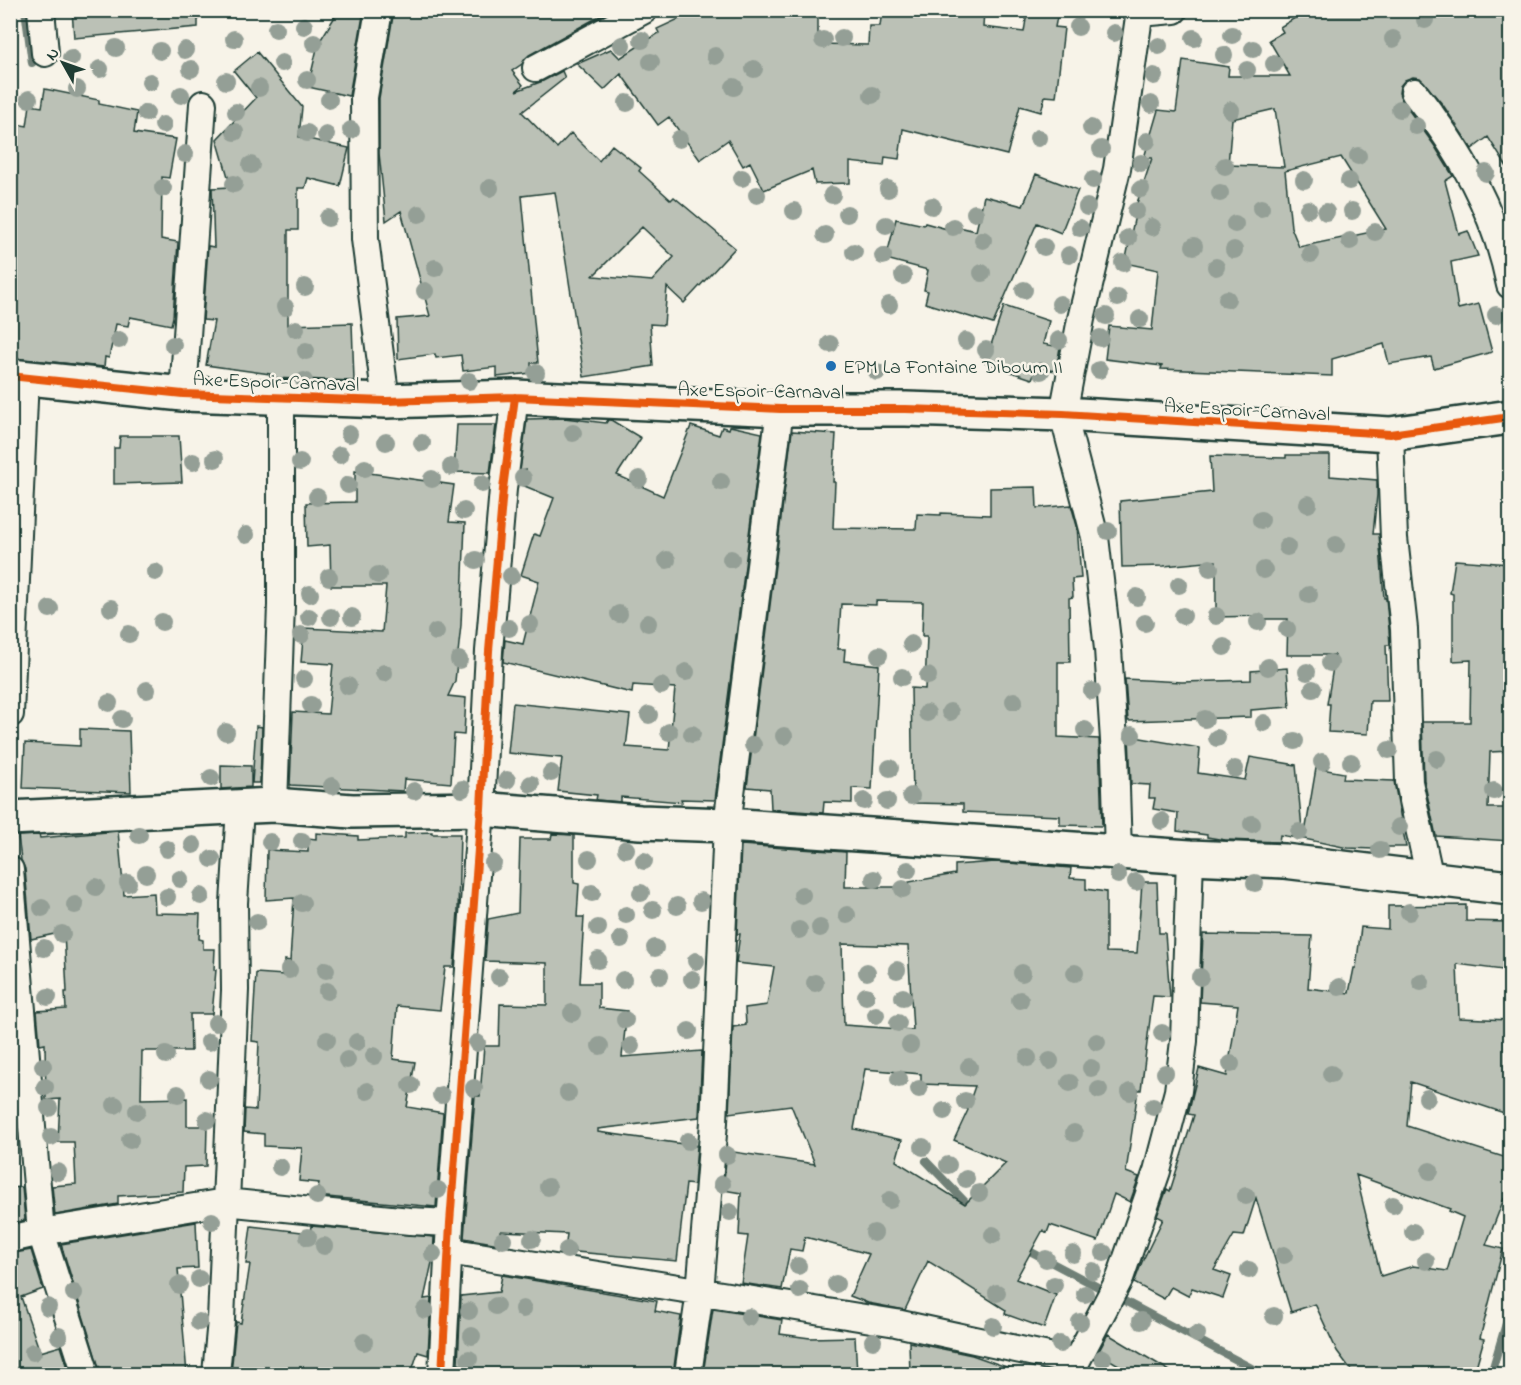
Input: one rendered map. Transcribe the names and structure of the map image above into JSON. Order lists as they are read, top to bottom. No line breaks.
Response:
{"streets":{"main road":["Axe Espoir-Carnaval"]},"places":["EPM La Fontaine Diboum II"],"north":"top left"}
